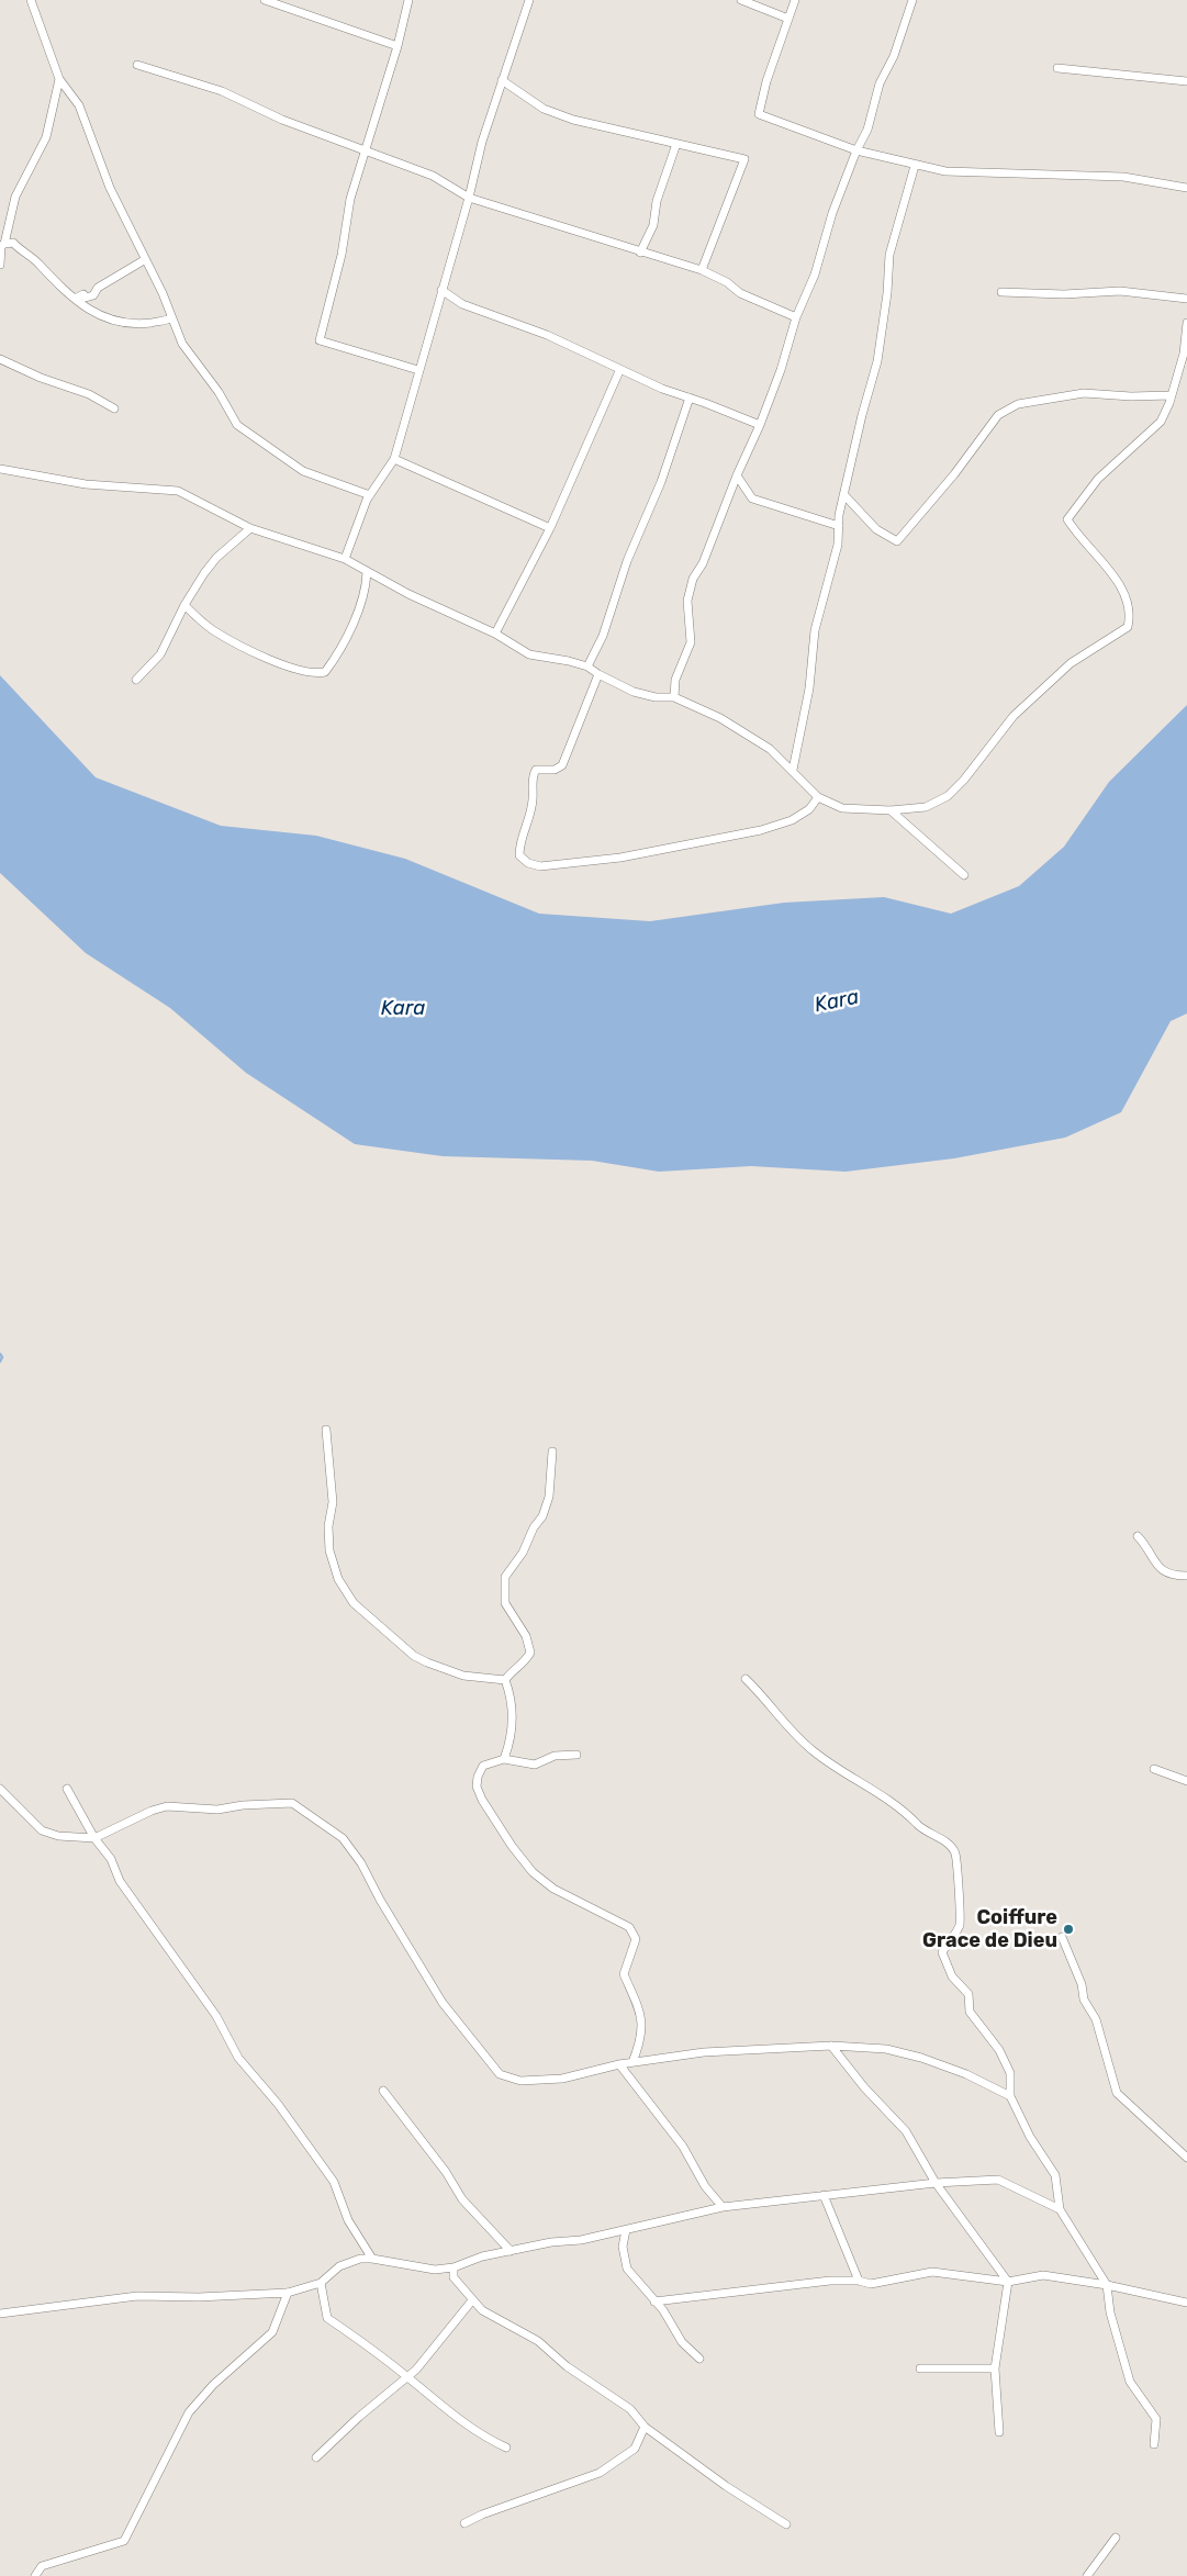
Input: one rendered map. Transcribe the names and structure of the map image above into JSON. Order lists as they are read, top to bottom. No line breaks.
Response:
{"water":["Kara"],"places":["Coiffure Grace de Dieu"]}
